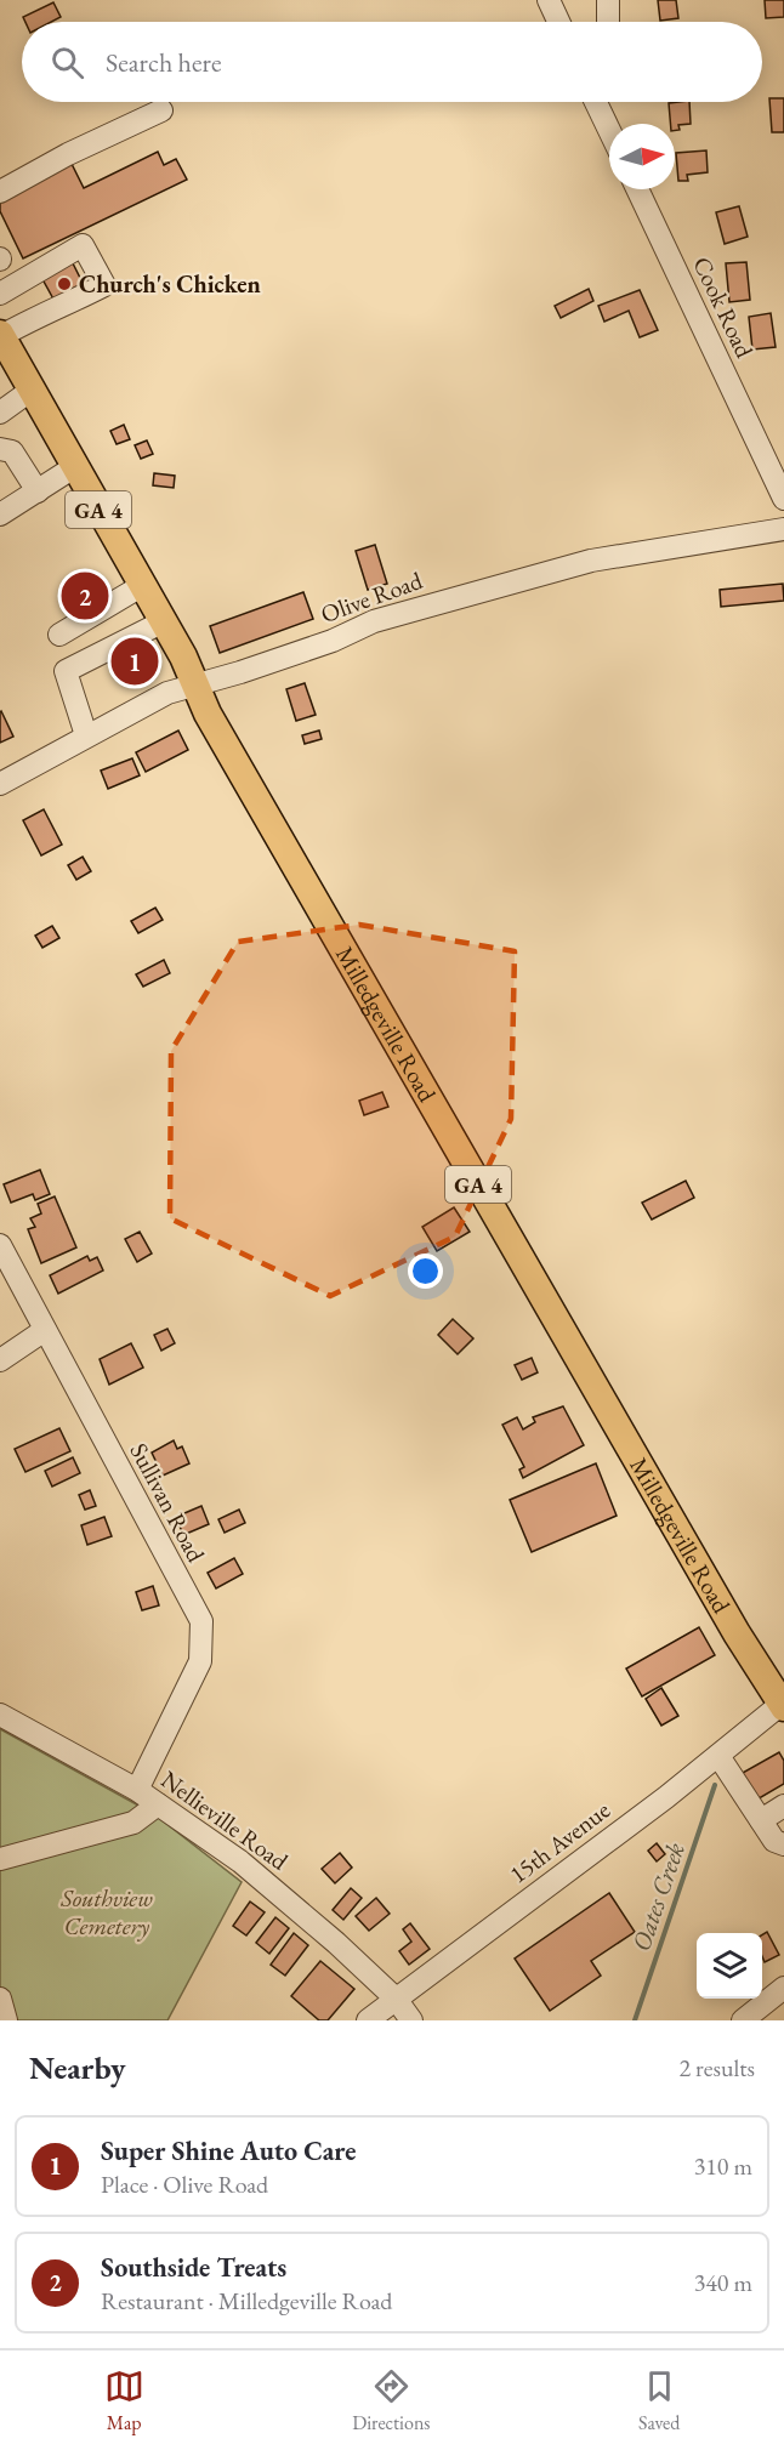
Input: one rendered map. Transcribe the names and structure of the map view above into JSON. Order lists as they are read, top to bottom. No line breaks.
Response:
{"streets":{"main road":["GA 4","Milledgeville Road"],"street":["Cook Road","Olive Road","Sullivan Road","Nellieville Road","15th Avenue"]},"crossings":[["Olive Road","Milledgeville Road"],["Milledgeville Road","15th Avenue"],["Sullivan Road","Nellieville Road"],["Nellieville Road","15th Avenue"]],"water":["Oates Creek"],"parks":["Southview Cemetery"],"places":["Church's Chicken"],"north":"right","page":{"search":"Search here","pins":["2","1"],"heading":["Nearby","2 results"],"list":[{"mark":"1","name":"Super Shine Auto Care","note":"Place · Olive Road","value":"310 m"},{"mark":"2","name":"Southside Treats","note":"Restaurant · Milledgeville Road","value":"340 m"}],"nav":["Map","Directions","Saved"]}}
